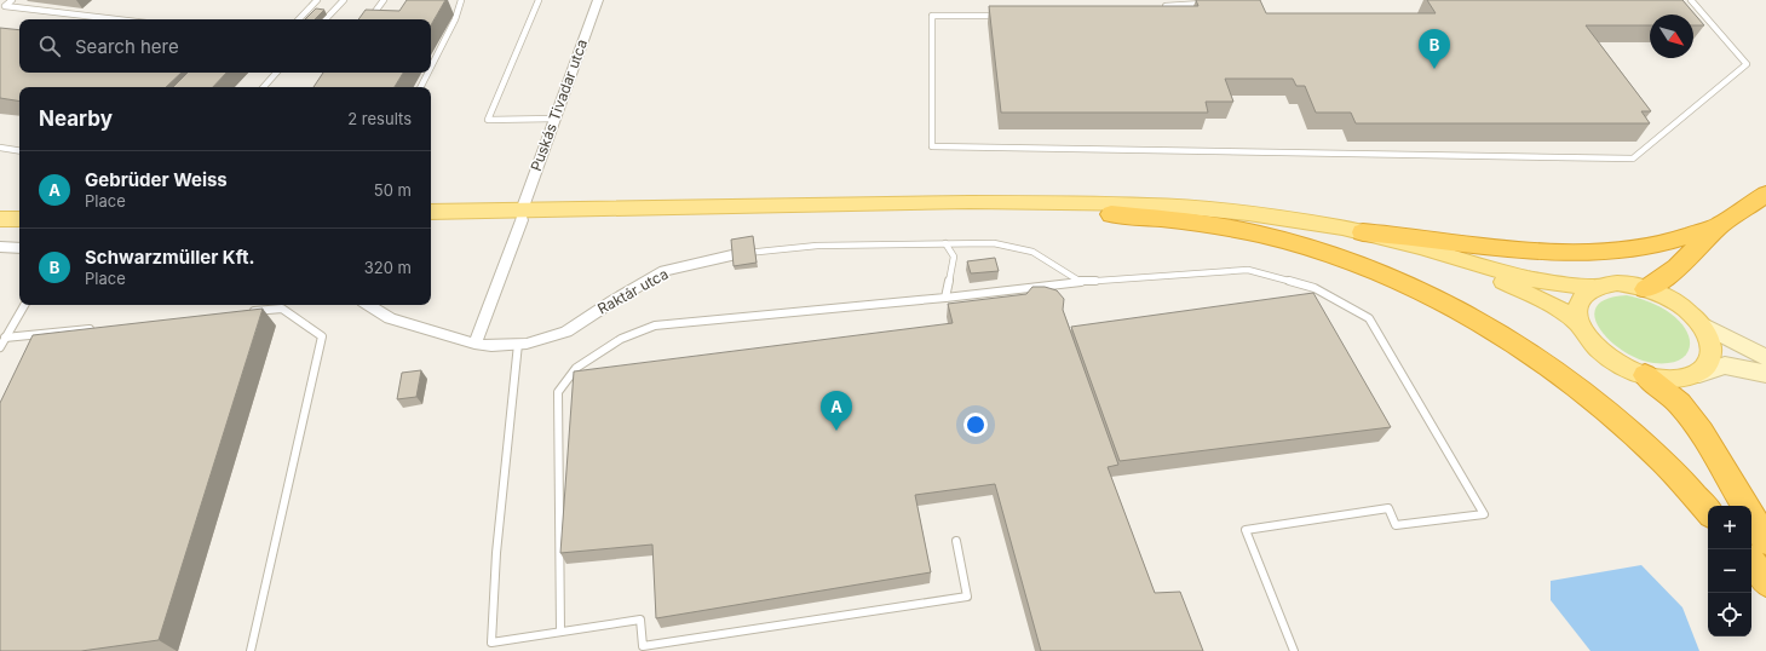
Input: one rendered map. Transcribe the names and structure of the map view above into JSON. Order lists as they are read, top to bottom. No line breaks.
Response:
{"streets":{"street":["Puskás Tivadar utca","Raktár utca"]},"crossings":[["Puskás Tivadar utca","Raktár utca"]],"north":"bottom right","page":{"search":"Search here","pins":["B","A"],"heading":["Nearby","2 results"],"list":[{"mark":"A","name":"Gebrüder Weiss","note":"Place","value":"50 m"},{"mark":"B","name":"Schwarzmüller Kft.","note":"Place","value":"320 m"}],"map_buttons":["+","−"]}}
